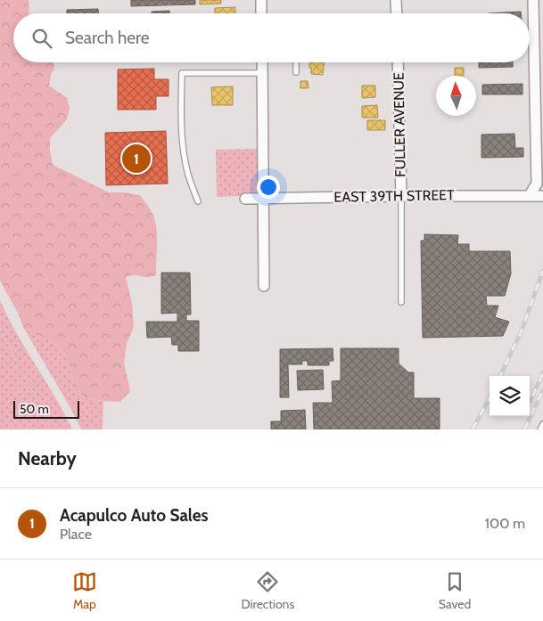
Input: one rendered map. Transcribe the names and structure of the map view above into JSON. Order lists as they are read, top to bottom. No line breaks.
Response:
{"streets":{"street":["FULLER AVENUE","EAST 39TH STREET"]},"crossings":[["FULLER AVENUE","EAST 39TH STREET"]],"scale_bar":"50 m","north":"top","page":{"search":"Search here","pins":"1","scale":"50 m","heading":"Nearby","list":[{"mark":"1","name":"Acapulco Auto Sales","note":"Place","value":"100 m"}],"nav":["Map","Directions","Saved"]}}
